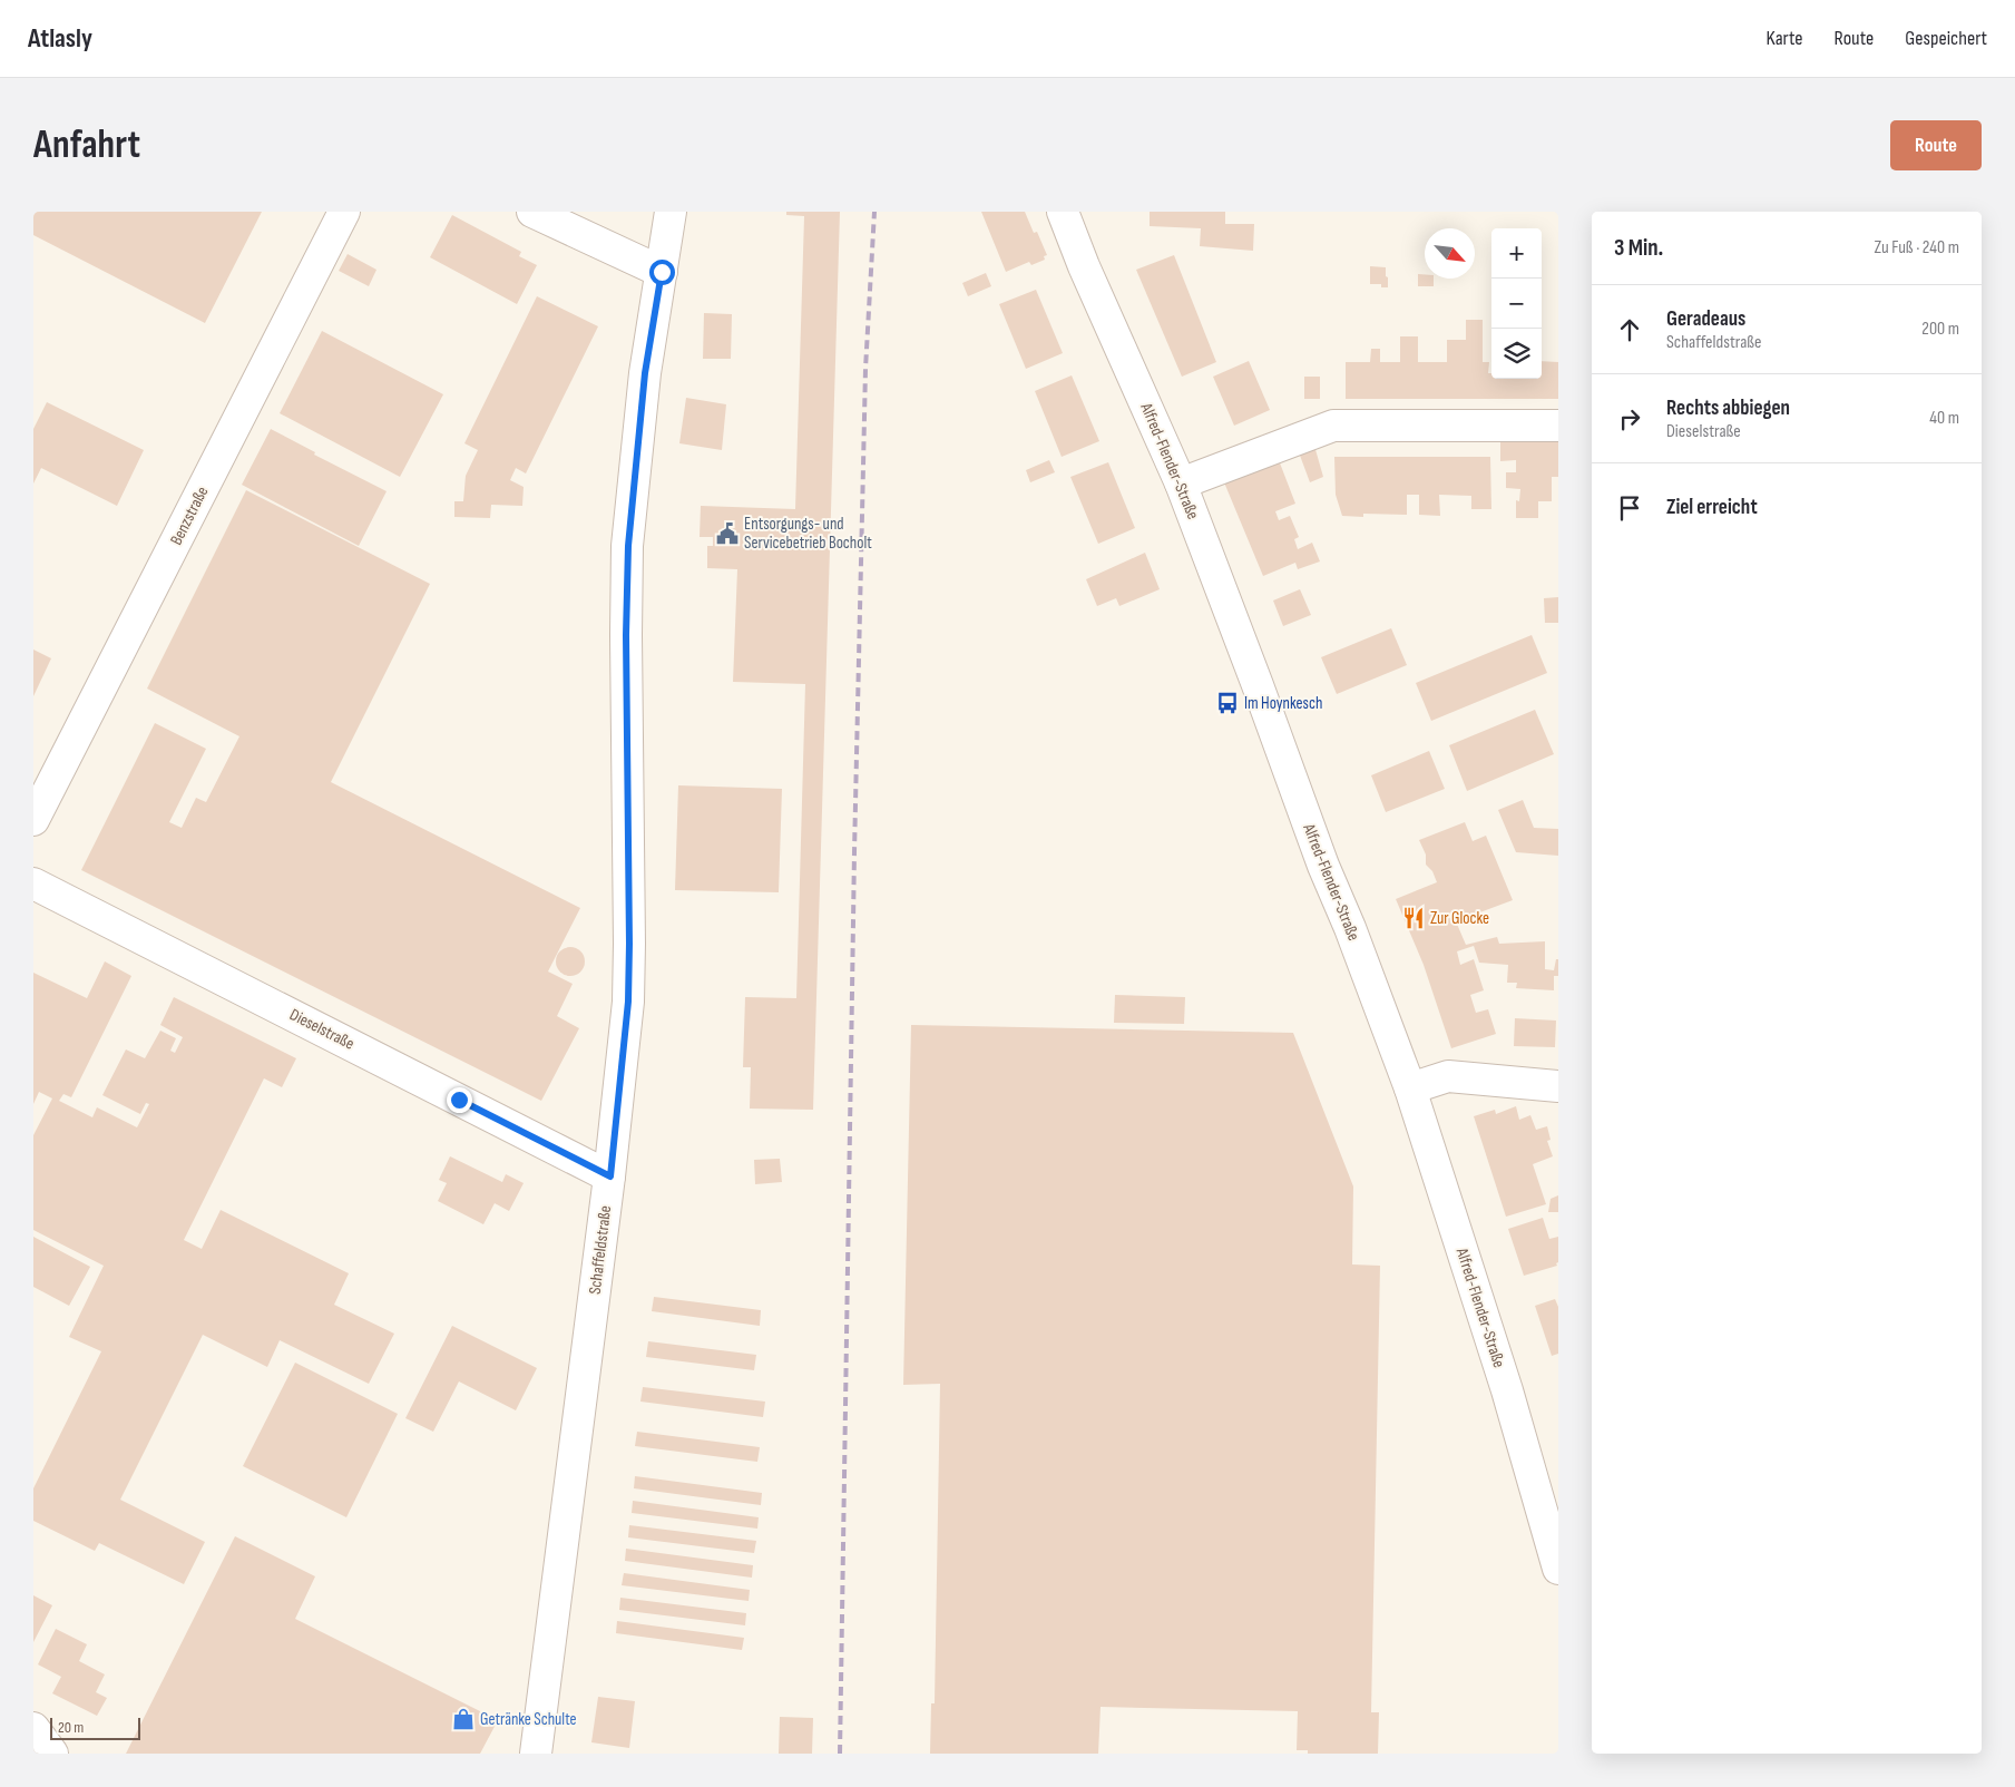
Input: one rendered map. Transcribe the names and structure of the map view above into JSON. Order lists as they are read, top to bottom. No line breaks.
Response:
{"streets":{"street":["Alfred-Flender-Straße","Benzstraße","Dieselstraße","Schaffeldstraße"]},"crossings":[["Dieselstraße","Schaffeldstraße"]],"places":{"public building":["Entsorgungs- und Servicebetrieb Bocholt"],"bus stop":["Im Hoynkesch"],"restaurant":["Zur Glocke"],"shop":["Getränke Schulte"]},"scale_bar":"20 m","north":"bottom right","page":{"header":"Atlasly","nav":["Karte","Route","Gespeichert"],"buttons":"Route","title":"Anfahrt","heading":["3 Min.","Zu Fuß · 240 m"],"map_buttons":["+","−"],"list":[["Geradeaus","Schaffeldstraße","200 m"],["Rechts abbiegen","Dieselstraße","40 m"],"Ziel erreicht"],"scale":"20 m"}}
